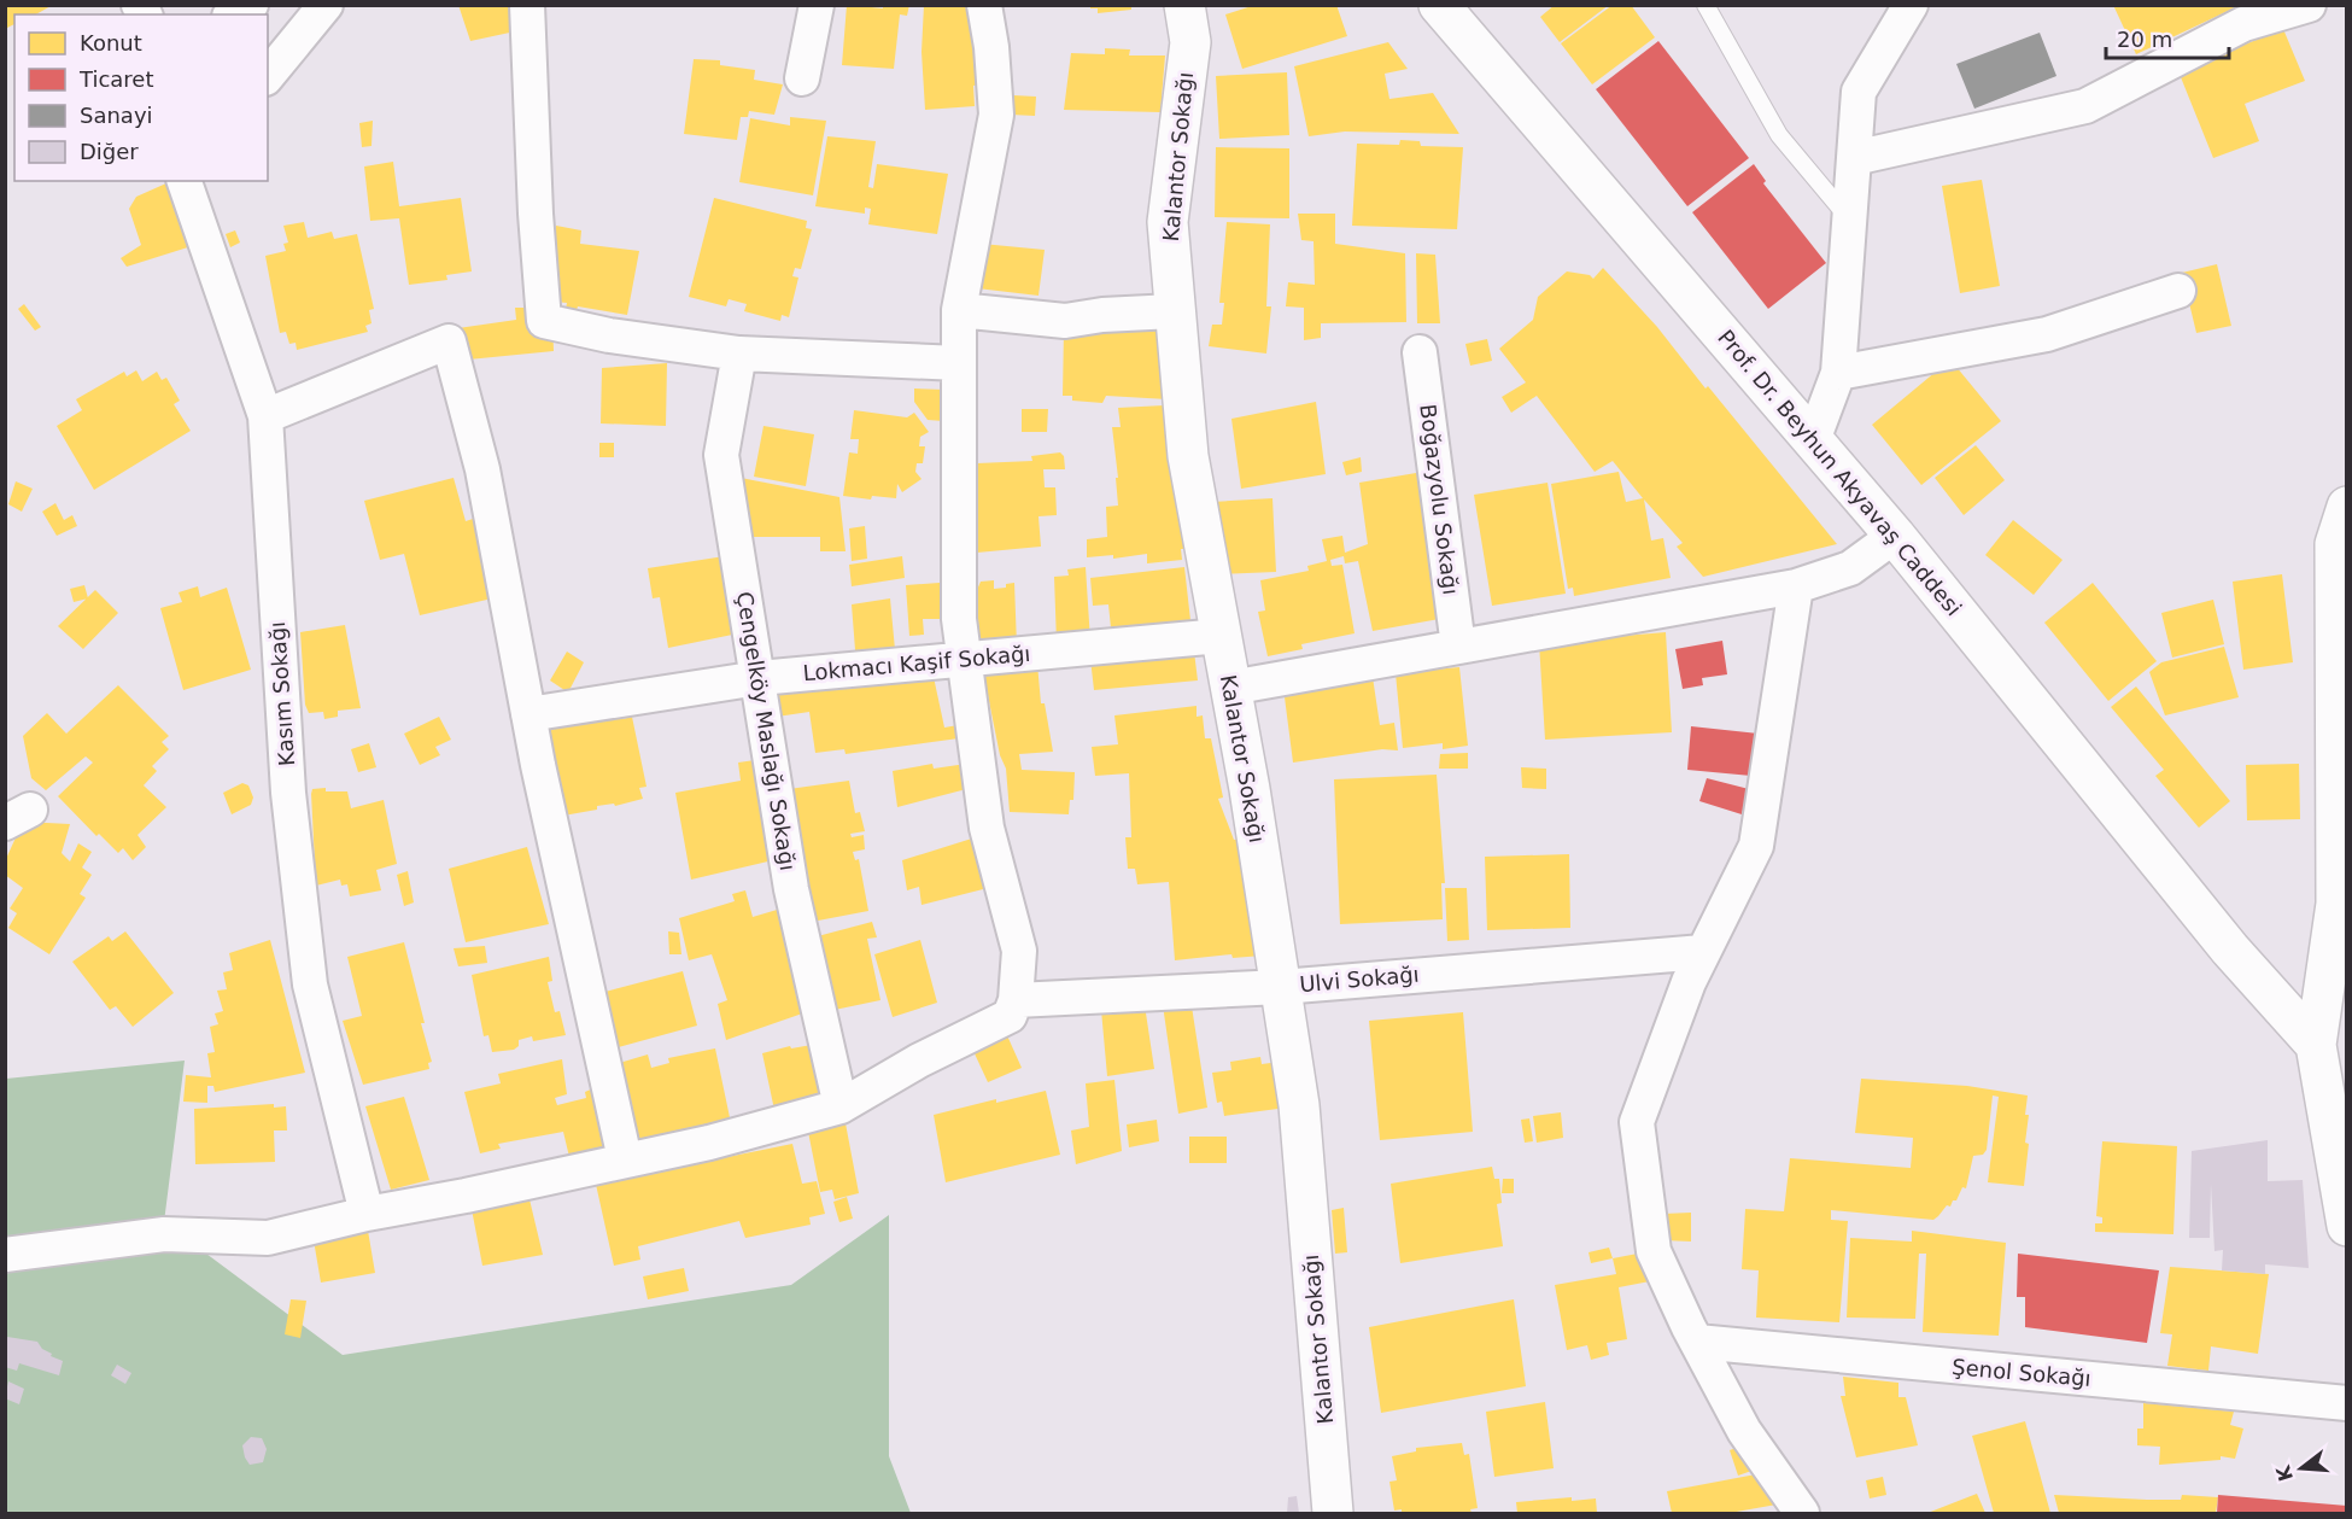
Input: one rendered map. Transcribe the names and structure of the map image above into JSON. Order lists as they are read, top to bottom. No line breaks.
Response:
{"streets":{"main road":["Kalantor Sokağı","Prof. Dr. Beyhun Akyavaş Caddesi"],"street":["Boğazyolu Sokağı","Lokmacı Kaşif Sokağı","Kasım Sokağı","Çengelköy Maslağı Sokağı","Ulvi Sokağı","Şenol Sokağı"]},"crossings":[["Kalantor Sokağı","Lokmacı Kaşif Sokağı"],["Kalantor Sokağı","Ulvi Sokağı"],["Lokmacı Kaşif Sokağı","Çengelköy Maslağı Sokağı"]],"legend":["Konut","Ticaret","Sanayi","Diğer"],"scale_bar":"20 m","north":"left"}
